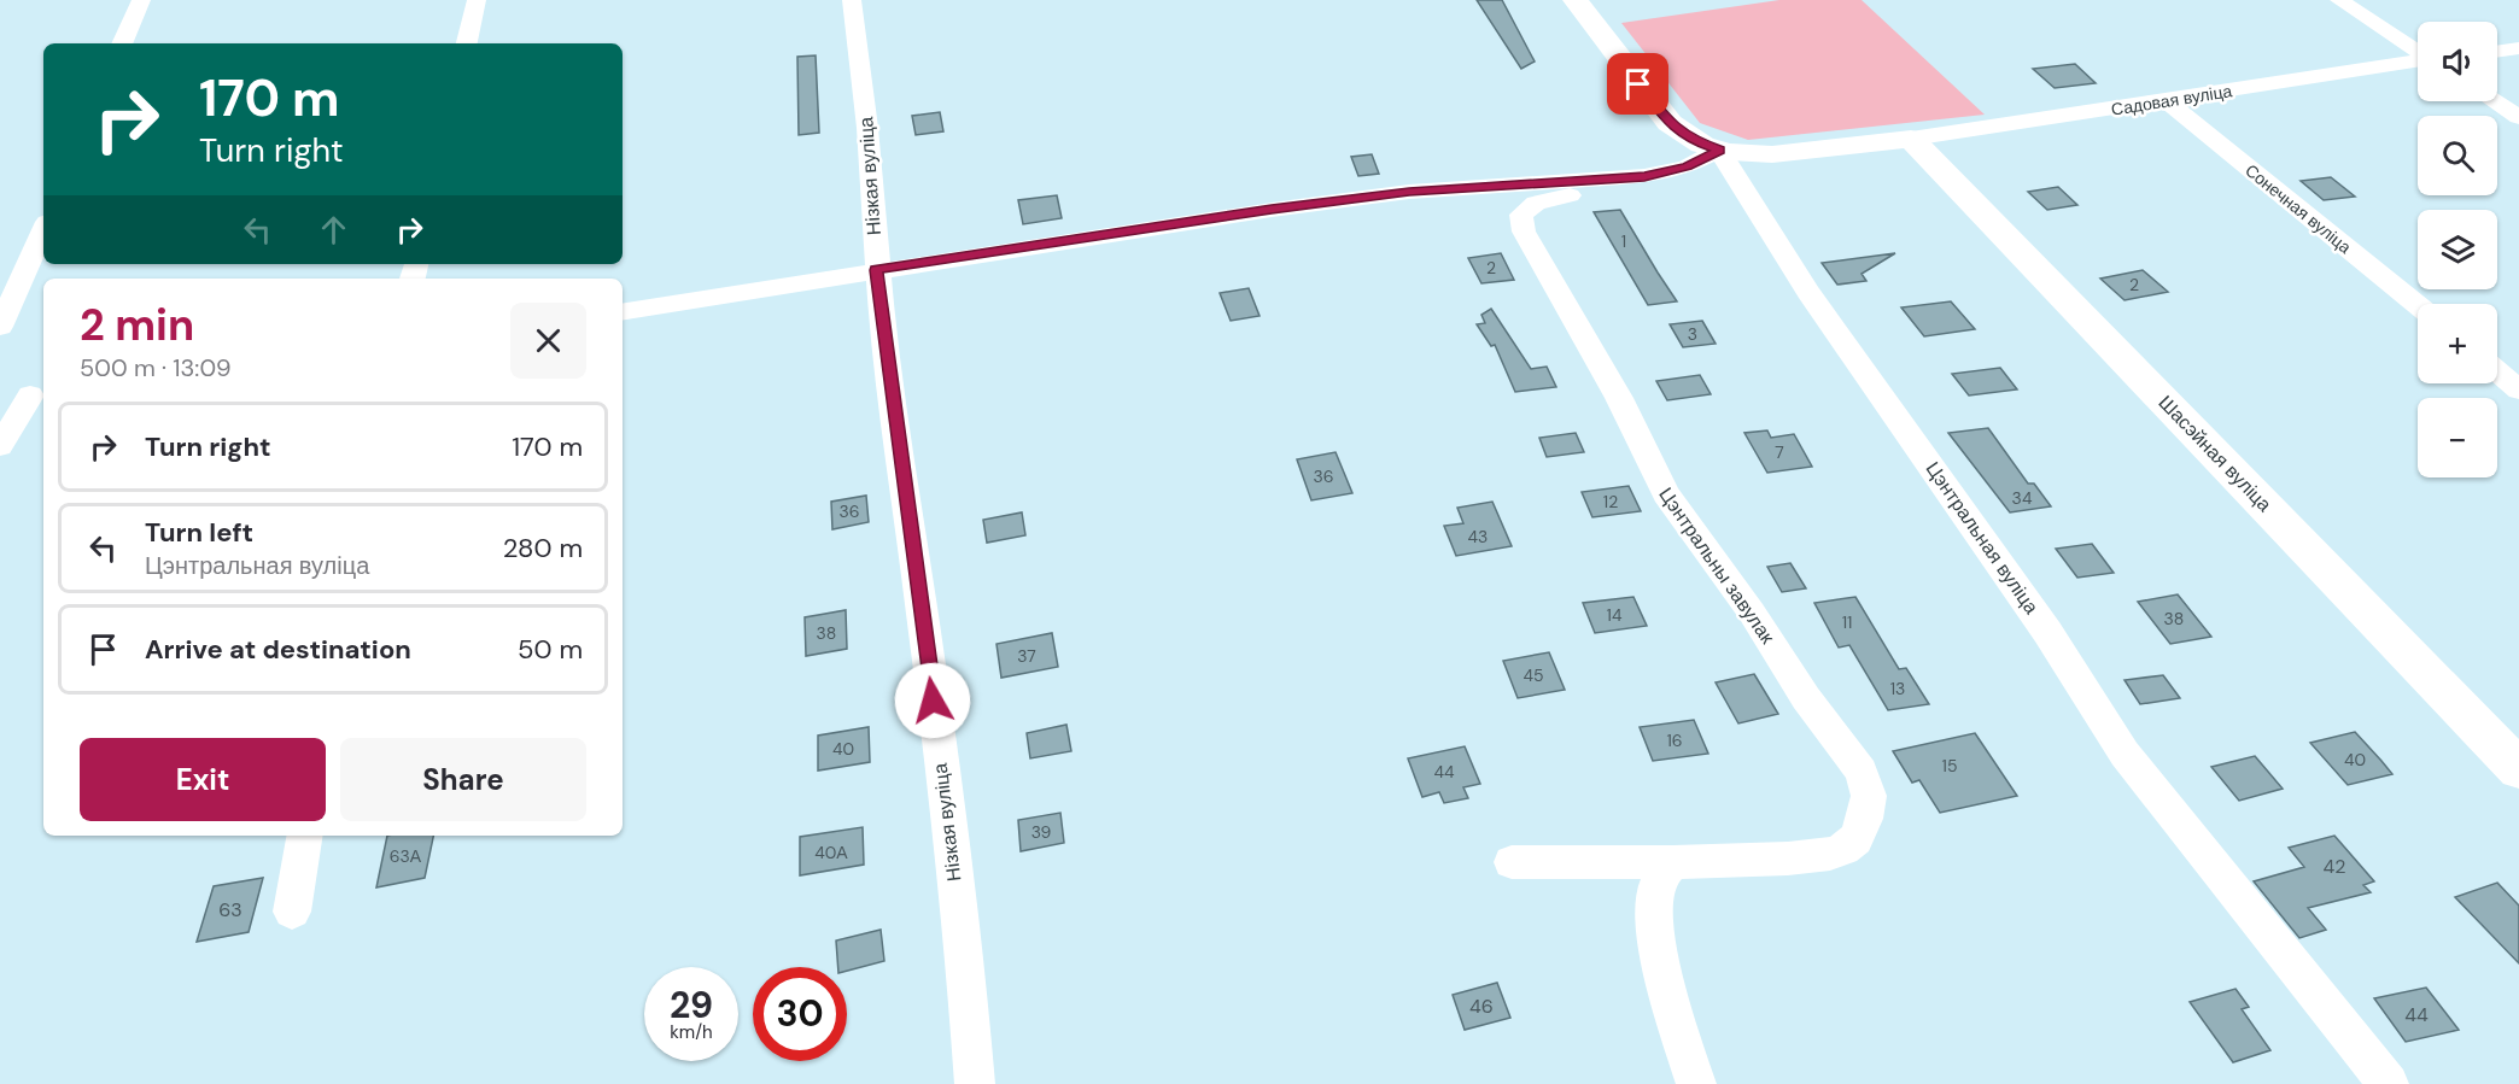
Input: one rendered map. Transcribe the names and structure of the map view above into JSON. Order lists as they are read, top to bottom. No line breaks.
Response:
{"streets":{"main road":["Шасэйная вуліца"],"street":["Садовая вуліца","Нізкая вуліца","Сонечная вуліца","Цэнтральная вуліца","Цэнтральны завулак"]},"crossings":[["Садовая вуліца","Сонечная вуліца"],["Садовая вуліца","Шасэйная вуліца"]],"house_numbers":["1","2","2","3","7","36","34","12","36","43","14","38","11","38","37","45","13","16","40","40","15","44","39","40А","63А","42","63","46","44"],"page":{"map_buttons":["+","−"],"turn":["170 m","Turn right"],"heading":["2 min","500 m · 13:09"],"list":[{"name":"Turn right","value":"170 m"},{"name":"Turn left","note":"Цэнтральная вуліца","value":"280 m"},{"name":"Arrive at destination","value":"50 m"}],"buttons":["Exit","Share"],"speed":"29 km/h","limit":"30"}}
